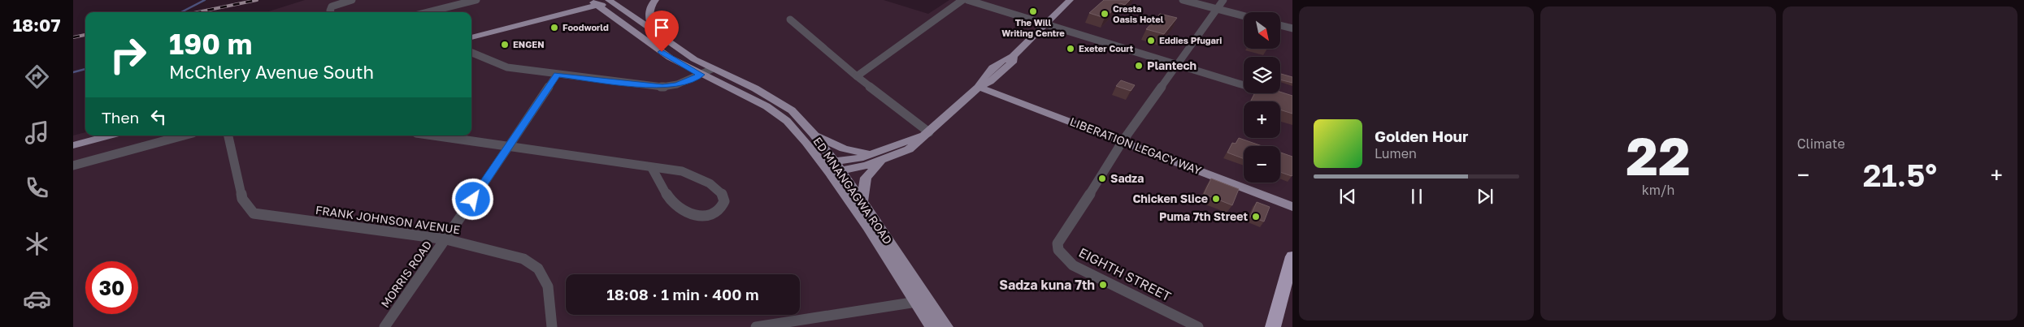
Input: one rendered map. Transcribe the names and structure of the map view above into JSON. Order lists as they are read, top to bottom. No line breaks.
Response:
{"streets":{"main road":["LIBERATION LEGACY WAY","ED MNANGAGWA ROAD"],"street":["FRANK JOHNSON AVENUE","MORRIS ROAD","EIGHTH STREET"]},"crossings":[["LIBERATION LEGACY WAY","EIGHTH STREET"],["FRANK JOHNSON AVENUE","MORRIS ROAD"]],"places":["The Will Writing Centre","Cresta Oasis Hotel","Foodworld","Eddies Pfugari","ENGEN","Exeter Court","Plantech","Sadza","Chicken Slice","Puma 7th Street","Sadza kuna 7th"],"north":"bottom right","page":{"tabs":"18:07","tile":[["22","km/h"],"Climate"],"map_buttons":["+","−"],"turn":["190 m","McChlery Avenue South"],"then":"Then","song":["Golden Hour","Lumen"],"heat":["−","21.5°","+"],"limit":"30","trip":"18:08 · 1 min · 400 m"}}
